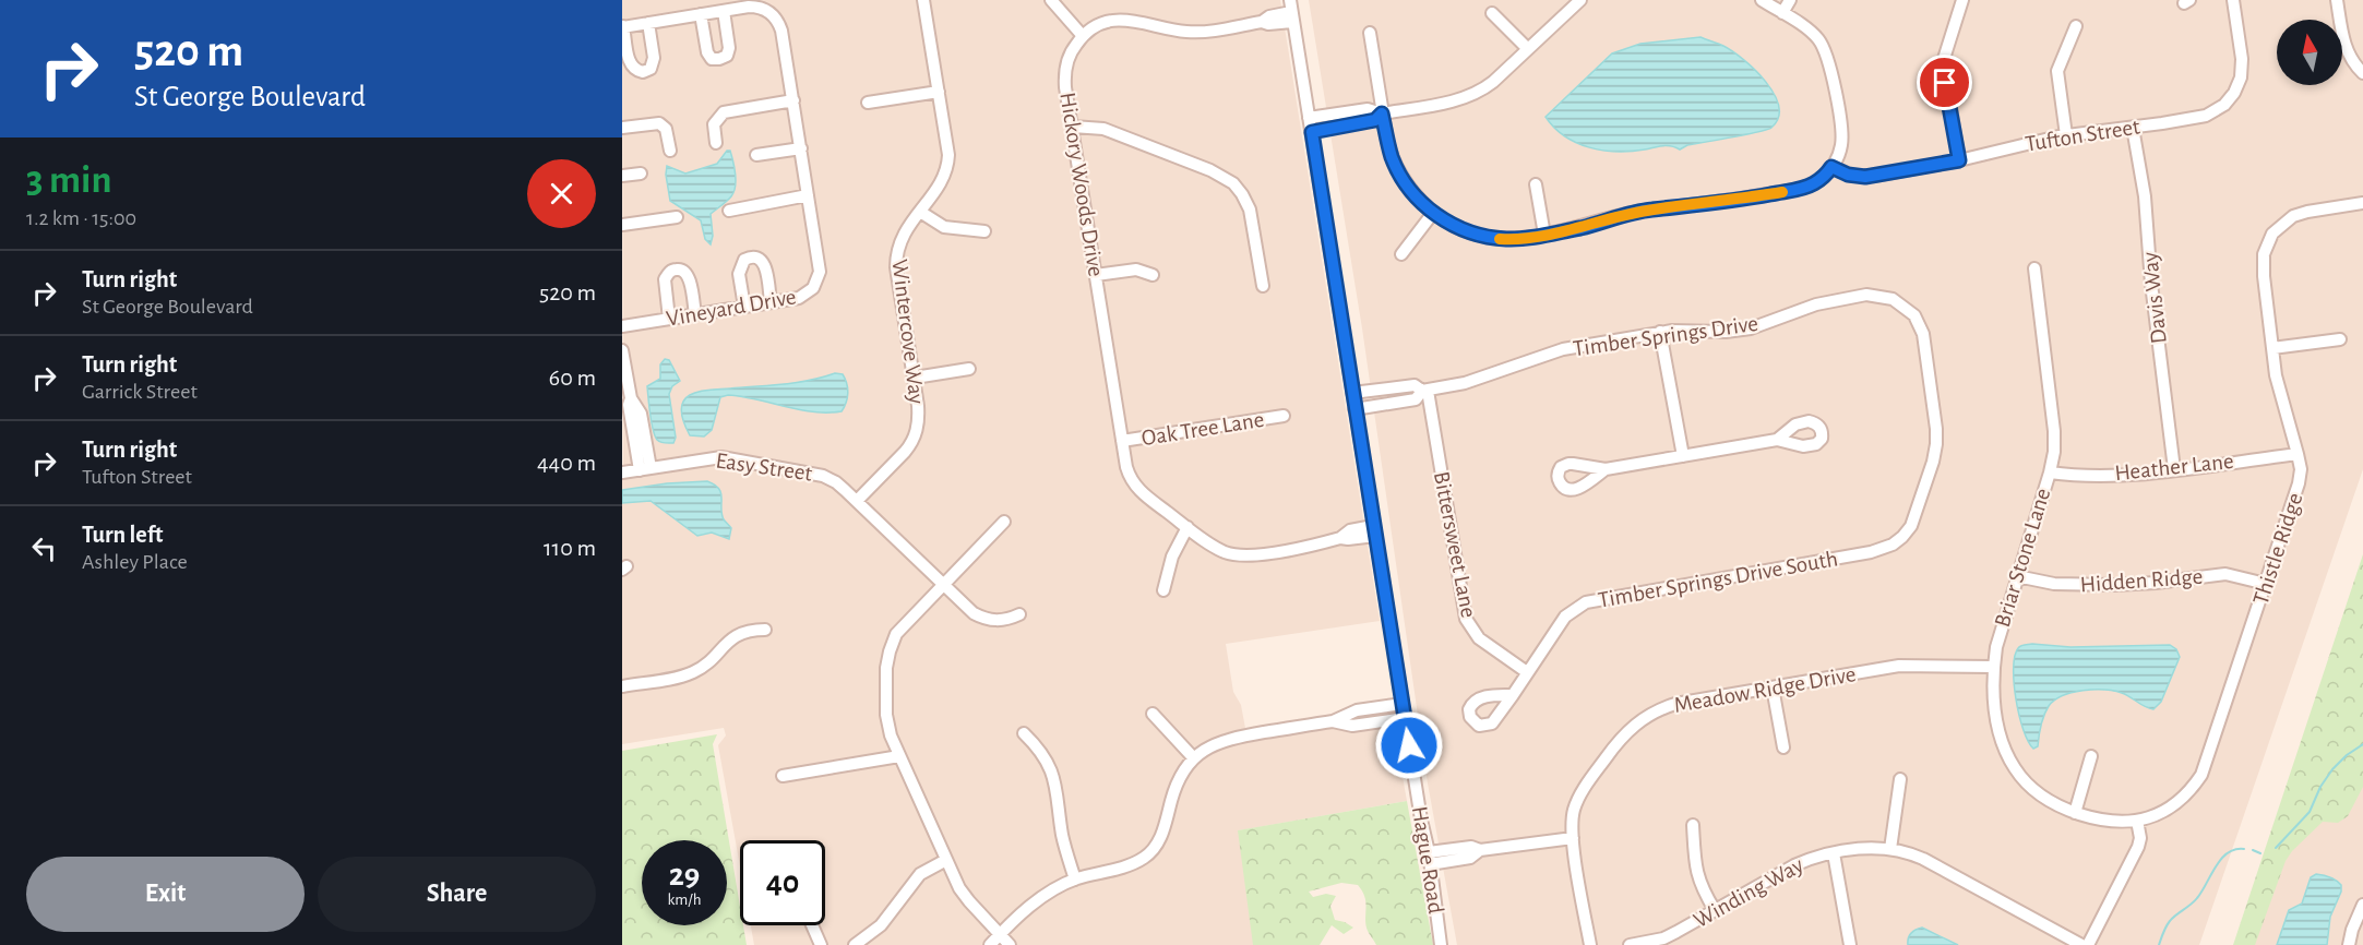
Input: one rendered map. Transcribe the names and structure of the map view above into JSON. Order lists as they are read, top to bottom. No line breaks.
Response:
{"streets":{"street":["Tufton Street","Hickory Woods Drive","Davis Way","Vineyard Drive","Wintercove Way","Timber Springs Drive","Oak Tree Lane","Easy Street","Heather Lane","Bittersweet Lane","Thistle Ridge","Briar Stone Lane","Timber Springs Drive South","Hidden Ridge","Meadow Ridge Drive","Hague Road","Winding Way"]},"crossings":[["Tufton Street","Davis Way"],["Hickory Woods Drive","Oak Tree Lane"],["Hickory Woods Drive","Hague Road"],["Davis Way","Heather Lane"],["Wintercove Way","Easy Street"],["Timber Springs Drive","Bittersweet Lane"],["Timber Springs Drive","Timber Springs Drive South"],["Timber Springs Drive","Hague Road"],["Heather Lane","Thistle Ridge"],["Heather Lane","Briar Stone Lane"],["Bittersweet Lane","Timber Springs Drive South"],["Thistle Ridge","Briar Stone Lane"],["Thistle Ridge","Hidden Ridge"],["Briar Stone Lane","Hidden Ridge"],["Briar Stone Lane","Meadow Ridge Drive"]],"north":"top","page":{"turn":["520 m","St George Boulevard"],"heading":["3 min","1.2 km · 15:00"],"list":[{"name":"Turn right","note":"St George Boulevard","value":"520 m"},{"name":"Turn right","note":"Garrick Street","value":"60 m"},{"name":"Turn right","note":"Tufton Street","value":"440 m"},{"name":"Turn left","note":"Ashley Place","value":"110 m"}],"speed":"29 km/h","limit":"40","buttons":["Exit","Share"]}}
